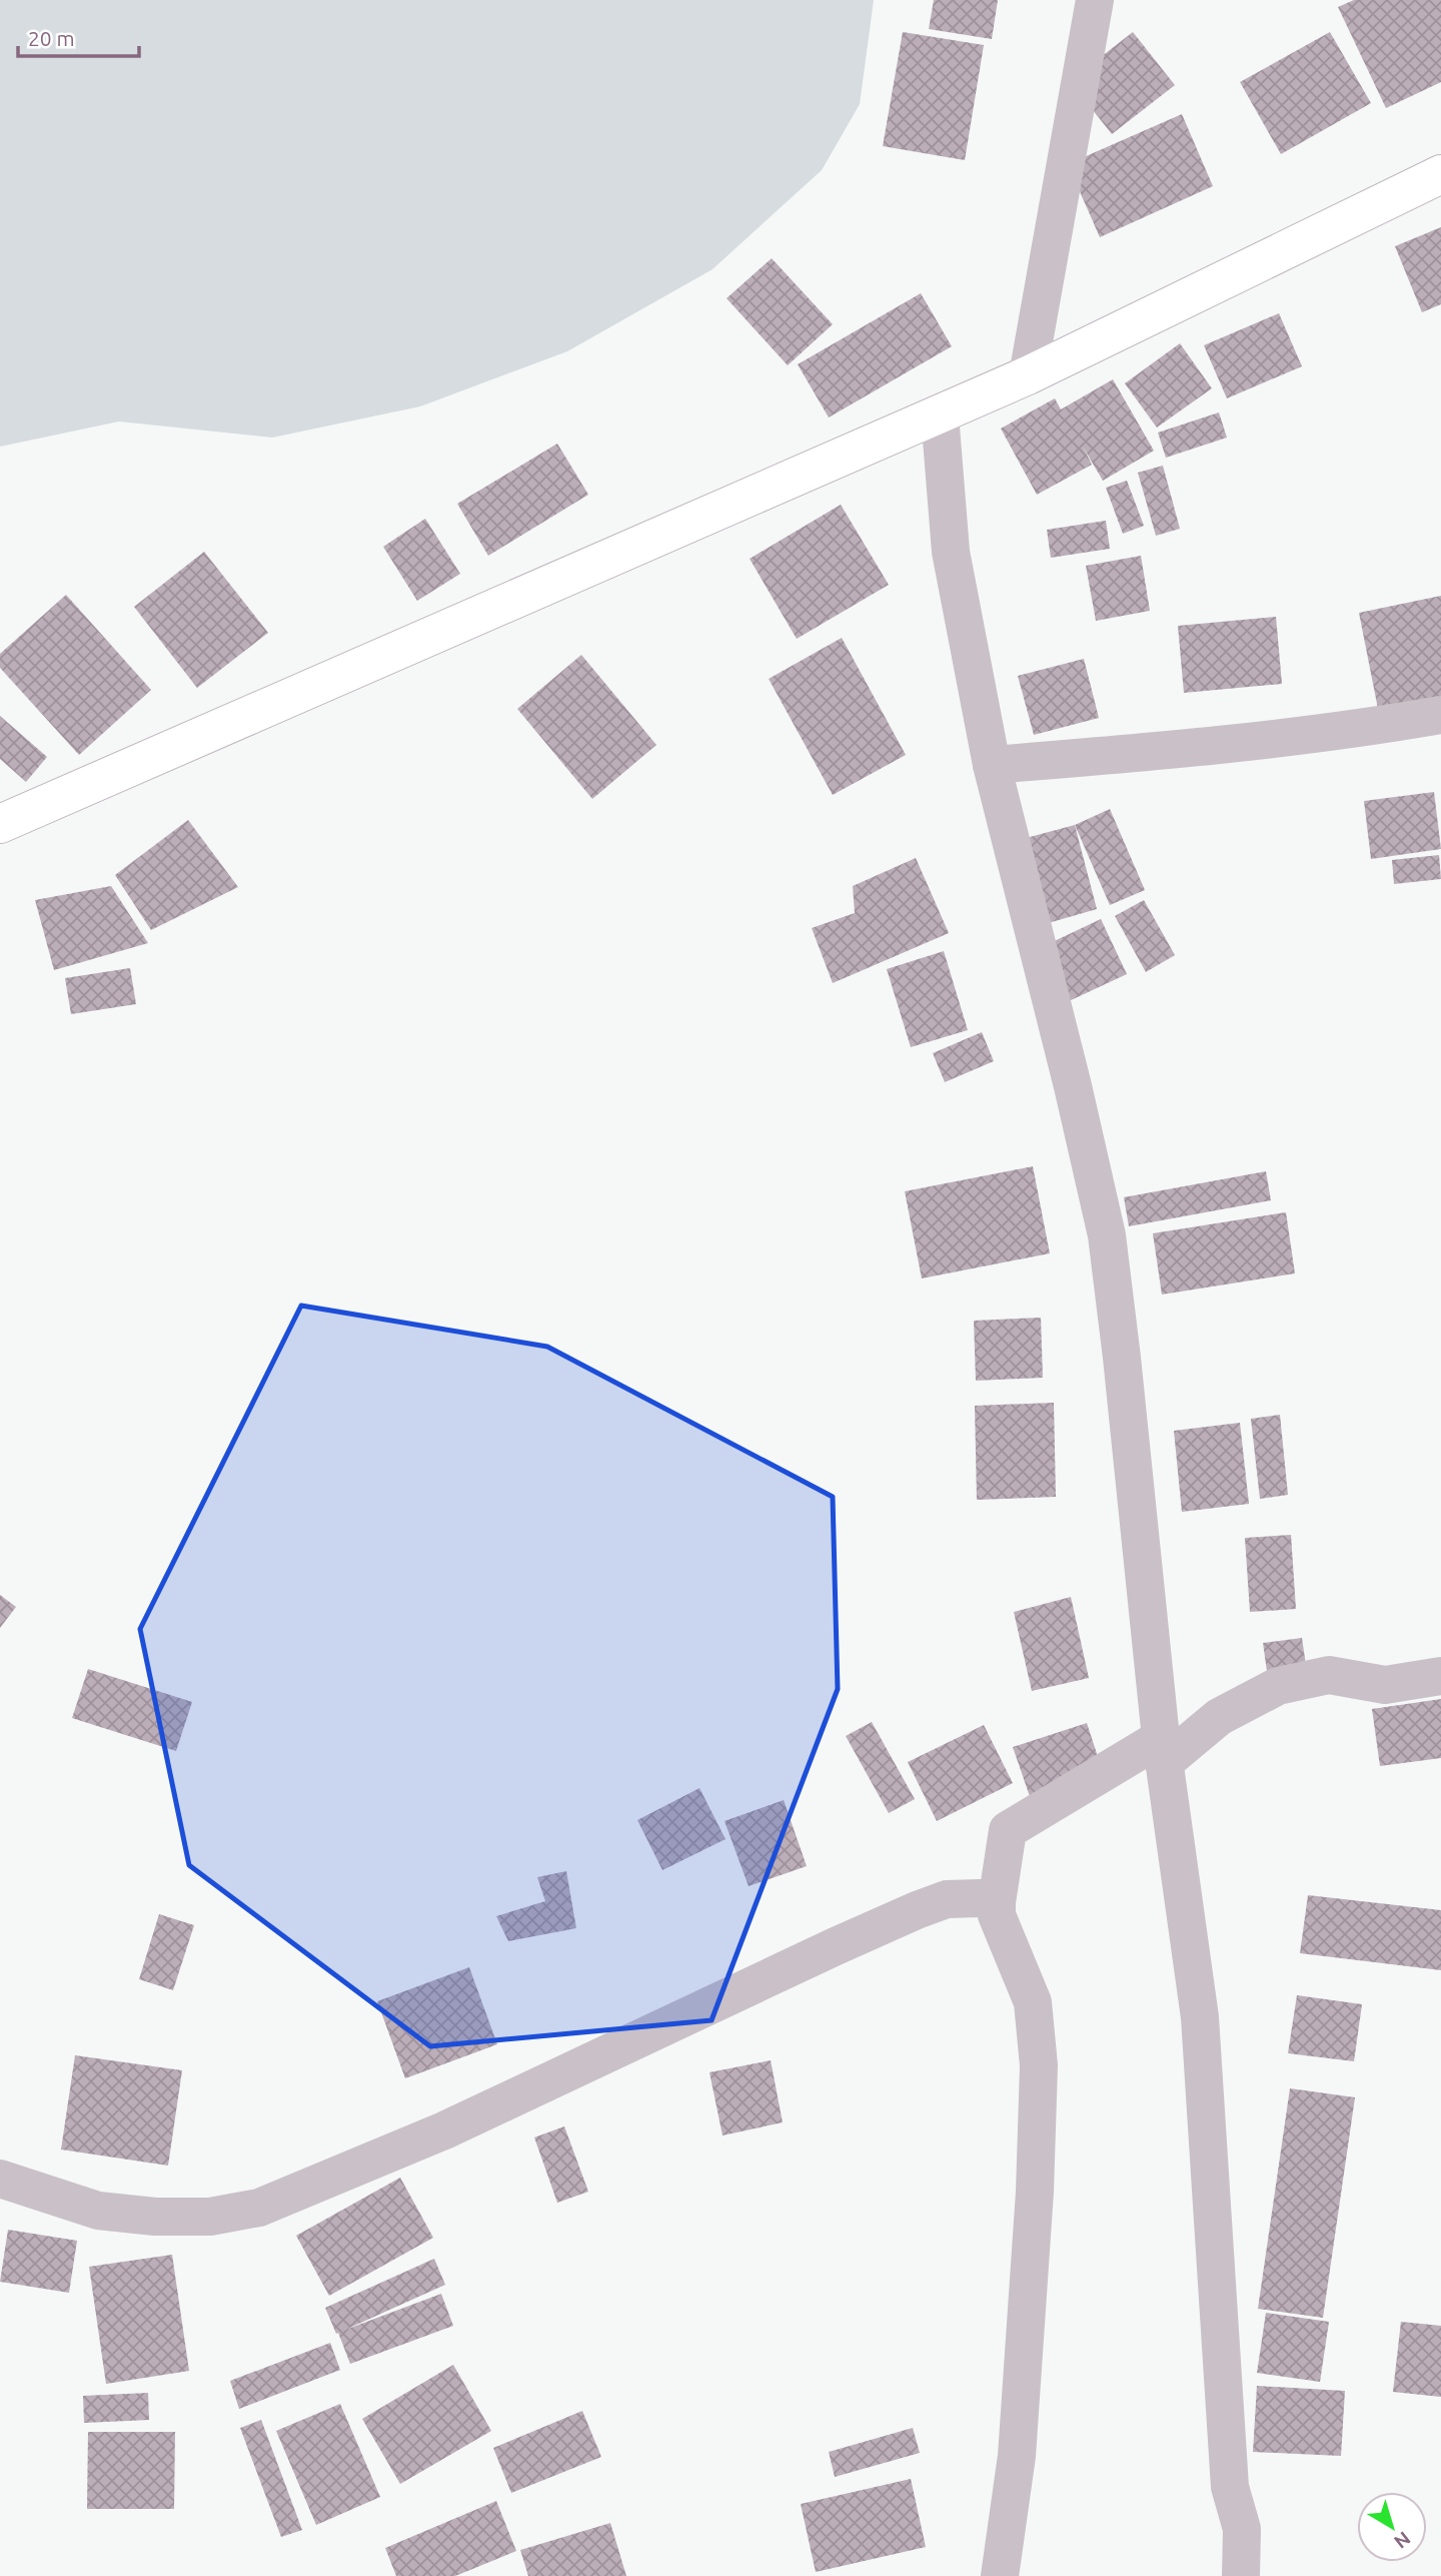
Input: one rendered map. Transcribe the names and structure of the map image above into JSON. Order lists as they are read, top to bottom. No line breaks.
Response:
{"scale_bar":"20 m","north":"bottom right"}
